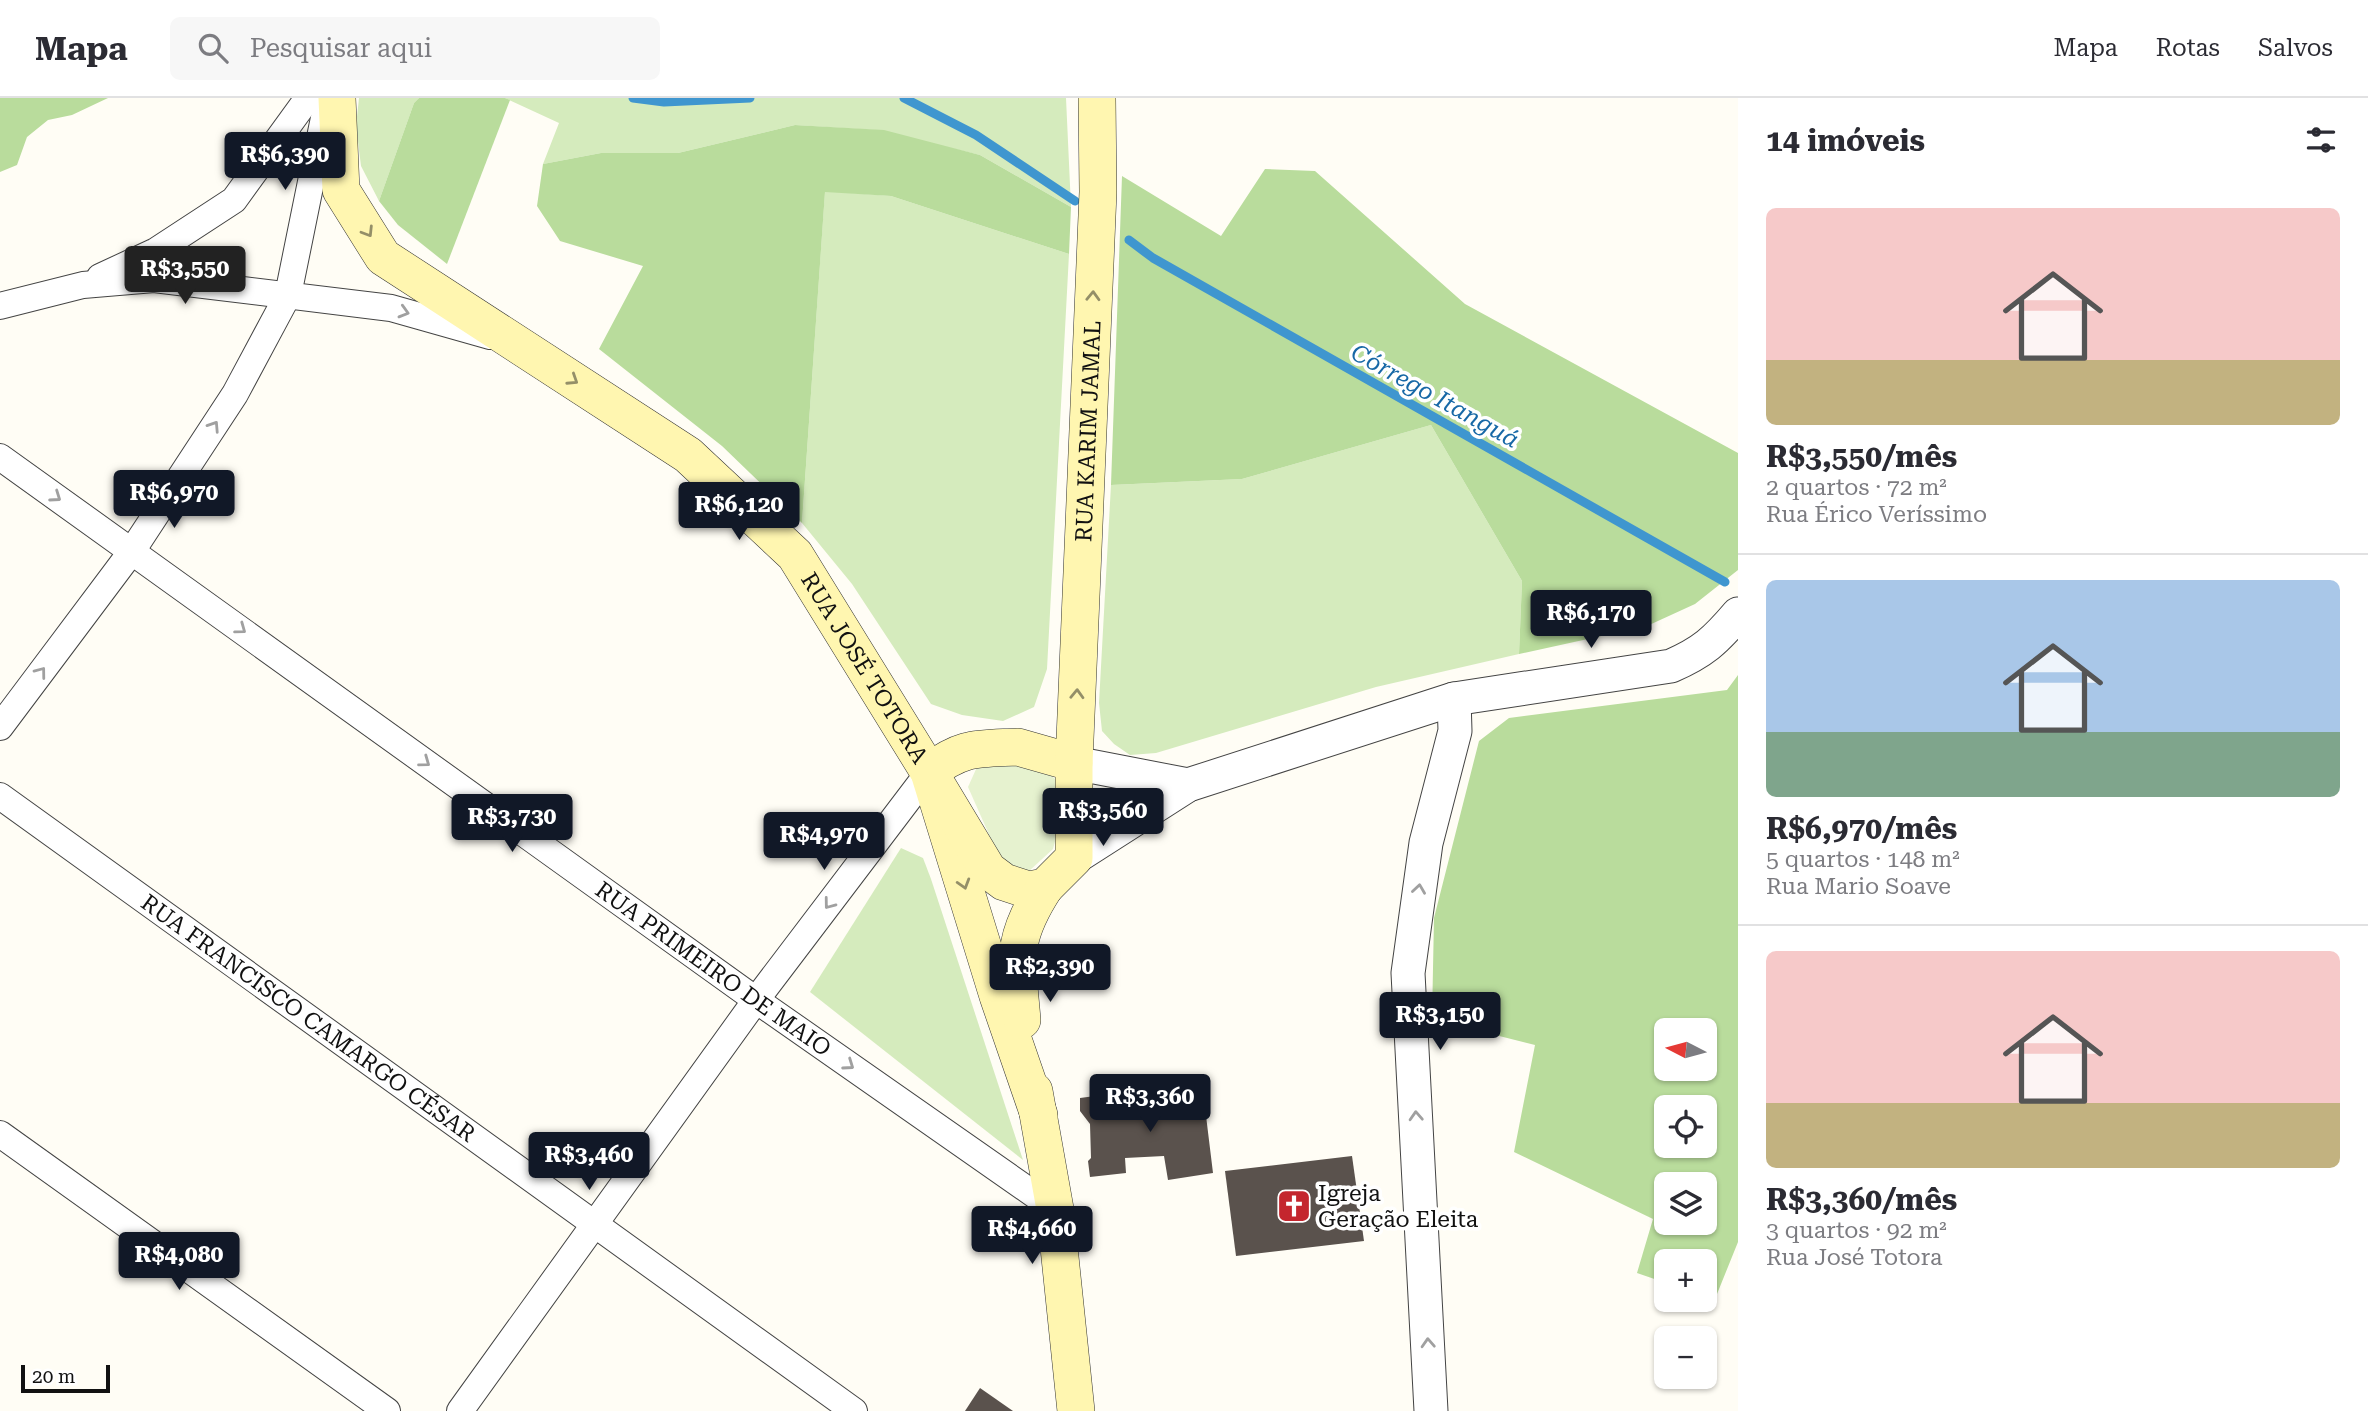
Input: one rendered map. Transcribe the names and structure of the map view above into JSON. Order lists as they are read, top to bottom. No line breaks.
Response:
{"streets":{"main road":["RUA KARIM JAMAL","RUA JOSÉ TOTORA"],"street":["RUA PRIMEIRO DE MAIO","RUA FRANCISCO CAMARGO CÉSAR"]},"crossings":[["RUA KARIM JAMAL","RUA JOSÉ TOTORA"],["RUA JOSÉ TOTORA","RUA PRIMEIRO DE MAIO"]],"one_way":["RUA KARIM JAMAL","RUA JOSÉ TOTORA","RUA PRIMEIRO DE MAIO"],"water":["Córrego Itanguá"],"places":{"church":["Igreja Geração Eleita"]},"scale_bar":"20 m","north":"left","page":{"header":"Mapa","search":"Pesquisar aqui","nav":["Mapa","Rotas","Salvos"],"heading":"14 imóveis","price":["R$6,390","R$3,550","R$6,970","R$6,120","R$6,170","R$3,560","R$3,730","R$4,970","R$2,390","R$3,150","R$3,360","R$3,460","R$4,660","R$4,080"],"list":[{"name":"R$3,550/mês","note":"2 quartos · 72 m² · Rua Érico Veríssimo"},{"name":"R$6,970/mês","note":"5 quartos · 148 m² · Rua Mario Soave"},{"name":"R$3,360/mês","note":"3 quartos · 92 m² · Rua José Totora"}],"map_buttons":["+","−"],"scale":"20 m"}}
